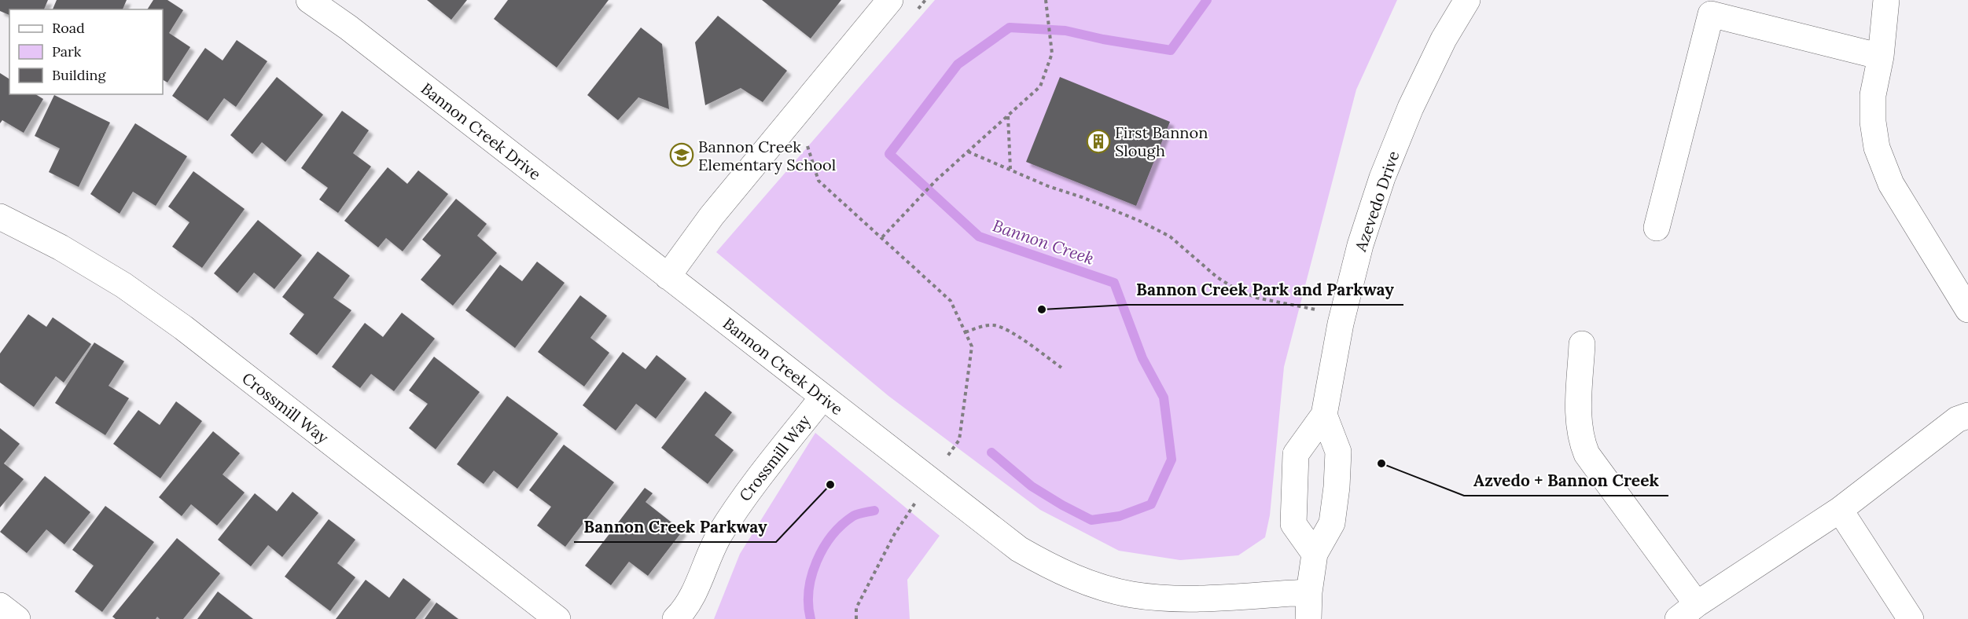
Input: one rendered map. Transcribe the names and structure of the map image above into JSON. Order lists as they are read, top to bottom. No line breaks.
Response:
{"streets":{"street":["Bannon Creek Drive","Azevedo Drive","Crossmill Way"]},"crossings":[["Bannon Creek Drive","Crossmill Way"]],"water":["Bannon Creek"],"places":{"building":["First Bannon Slough"],"school or university":["Bannon Creek Elementary School"],"other":["Bannon Creek Park and Parkway","Azvedo + Bannon Creek","Bannon Creek Parkway"]},"legend":["Road","Park","Building"]}
